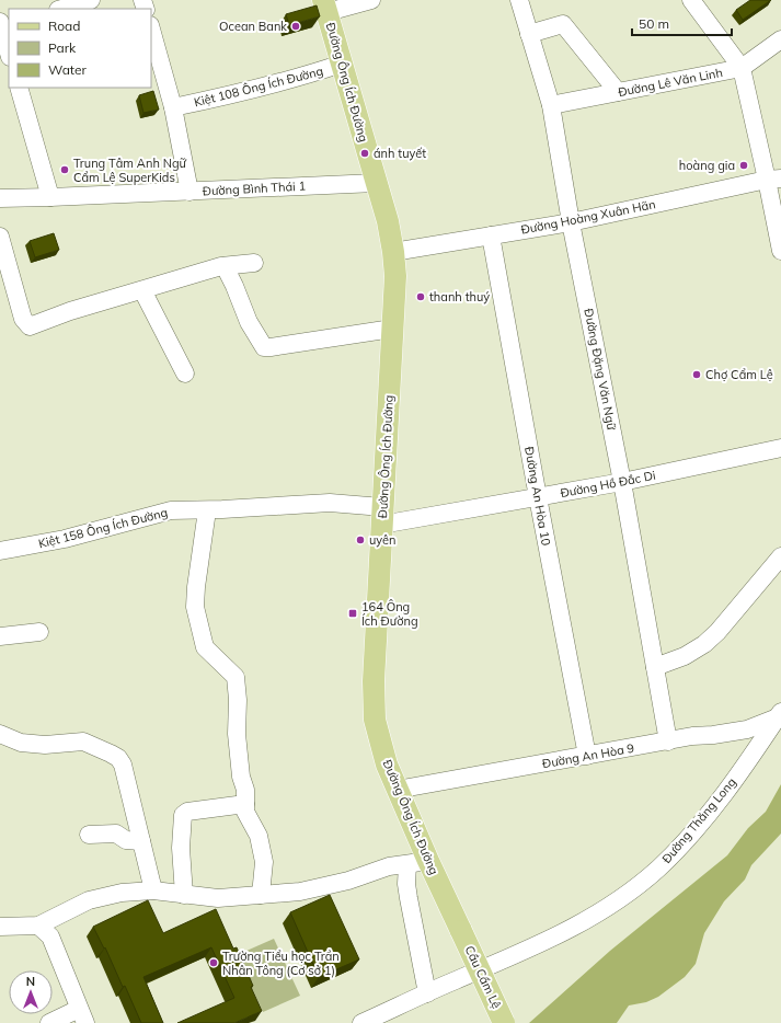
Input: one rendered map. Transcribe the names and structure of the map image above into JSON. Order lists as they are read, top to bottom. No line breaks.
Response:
{"streets":{"main road":["Đường Ông Ích Đường","Cầu Cẩm Lệ"],"street":["Đường Lê Văn Linh","Kiệt 108 Ông Ích Đường","Đường Bình Thái 1","Đường Hoàng Xuân Hãn","Đường Đặng Văn Ngữ","Đường Hồ Đắc Di","Đường An Hòa 10","Kiệt 158 Ông Ích Đường","Đường An Hòa 9","Đường Thăng Long"]},"crossings":[["Đường Ông Ích Đường","Kiệt 108 Ông Ích Đường"],["Đường Ông Ích Đường","Đường Bình Thái 1"],["Đường Ông Ích Đường","Đường Hoàng Xuân Hãn"],["Đường Ông Ích Đường","Đường Hồ Đắc Di"],["Đường Ông Ích Đường","Kiệt 158 Ông Ích Đường"],["Đường Ông Ích Đường","Đường An Hòa 9"],["Đường Ông Ích Đường","Cầu Cẩm Lệ"],["Đường Lê Văn Linh","Đường Đặng Văn Ngữ"],["Đường Hoàng Xuân Hãn","Đường Đặng Văn Ngữ"],["Đường Hoàng Xuân Hãn","Đường An Hòa 10"],["Đường Đặng Văn Ngữ","Đường Hồ Đắc Di"],["Đường Đặng Văn Ngữ","Đường An Hòa 9"],["Đường Hồ Đắc Di","Đường An Hòa 10"],["Đường Hồ Đắc Di","Kiệt 158 Ông Ích Đường"],["Đường An Hòa 10","Đường An Hòa 9"],["Đường An Hòa 9","Đường Thăng Long"]],"places":{"other":["Ocean Bank","ánh tuyết","hoàng gia","Trung Tâm Anh Ngữ Cẩm Lệ SuperKids","thanh thuý","Chợ Cẩm Lệ","uyên","Trường Tiểu học Trần Nhân Tông (Cơ sở 1)"],"transit":["164 Ông Ích Đường"]},"legend":["Road","Park","Water"],"scale_bar":"50 m","north":"top"}
